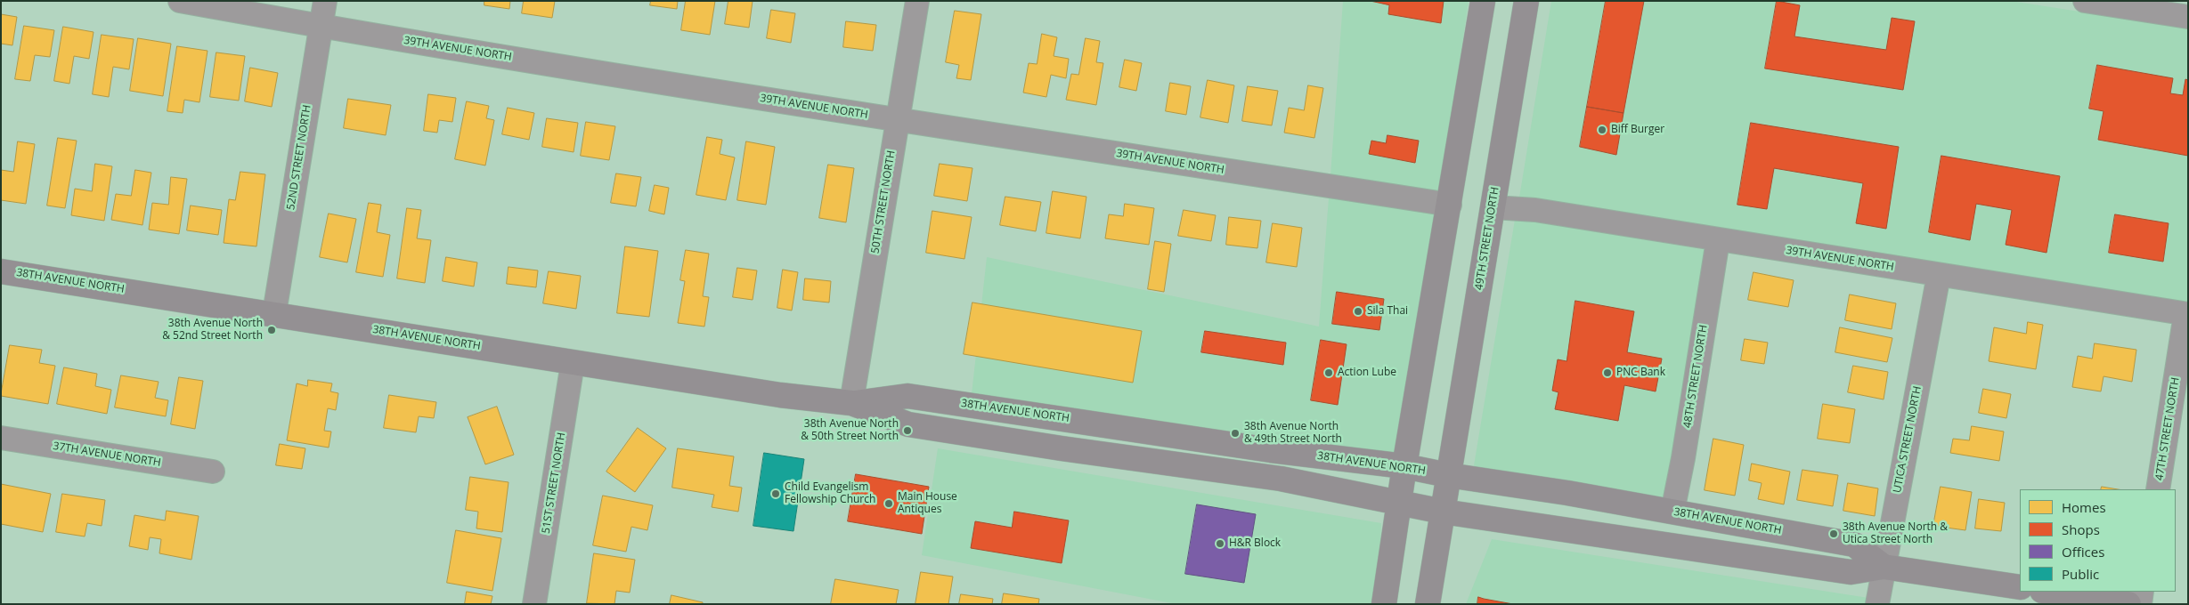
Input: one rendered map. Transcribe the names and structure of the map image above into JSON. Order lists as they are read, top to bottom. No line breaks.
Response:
{"streets":{"main road":["49TH STREET NORTH","38TH AVENUE NORTH"],"street":["39TH AVENUE NORTH","52ND STREET NORTH","50TH STREET NORTH","48TH STREET NORTH","47TH STREET NORTH","UTICA STREET NORTH","37TH AVENUE NORTH","51ST STREET NORTH"]},"crossings":[["39TH AVENUE NORTH","52ND STREET NORTH"],["39TH AVENUE NORTH","50TH STREET NORTH"],["39TH AVENUE NORTH","49TH STREET NORTH"],["39TH AVENUE NORTH","48TH STREET NORTH"],["39TH AVENUE NORTH","47TH STREET NORTH"],["39TH AVENUE NORTH","UTICA STREET NORTH"],["52ND STREET NORTH","38TH AVENUE NORTH"],["50TH STREET NORTH","38TH AVENUE NORTH"],["49TH STREET NORTH","38TH AVENUE NORTH"],["38TH AVENUE NORTH","48TH STREET NORTH"],["38TH AVENUE NORTH","UTICA STREET NORTH"],["38TH AVENUE NORTH","51ST STREET NORTH"]],"places":["Biff Burger","Sila Thai","38th Avenue North & 52nd Street North","Action Lube","PNC Bank","38th Avenue North & 50th Street North","38th Avenue North & 49th Street North","Child Evangelism Fellowship Church","Main House Antiques","38th Avenue North & Utica Street North","H&R Block"],"legend":["Homes","Shops","Offices","Public"]}
